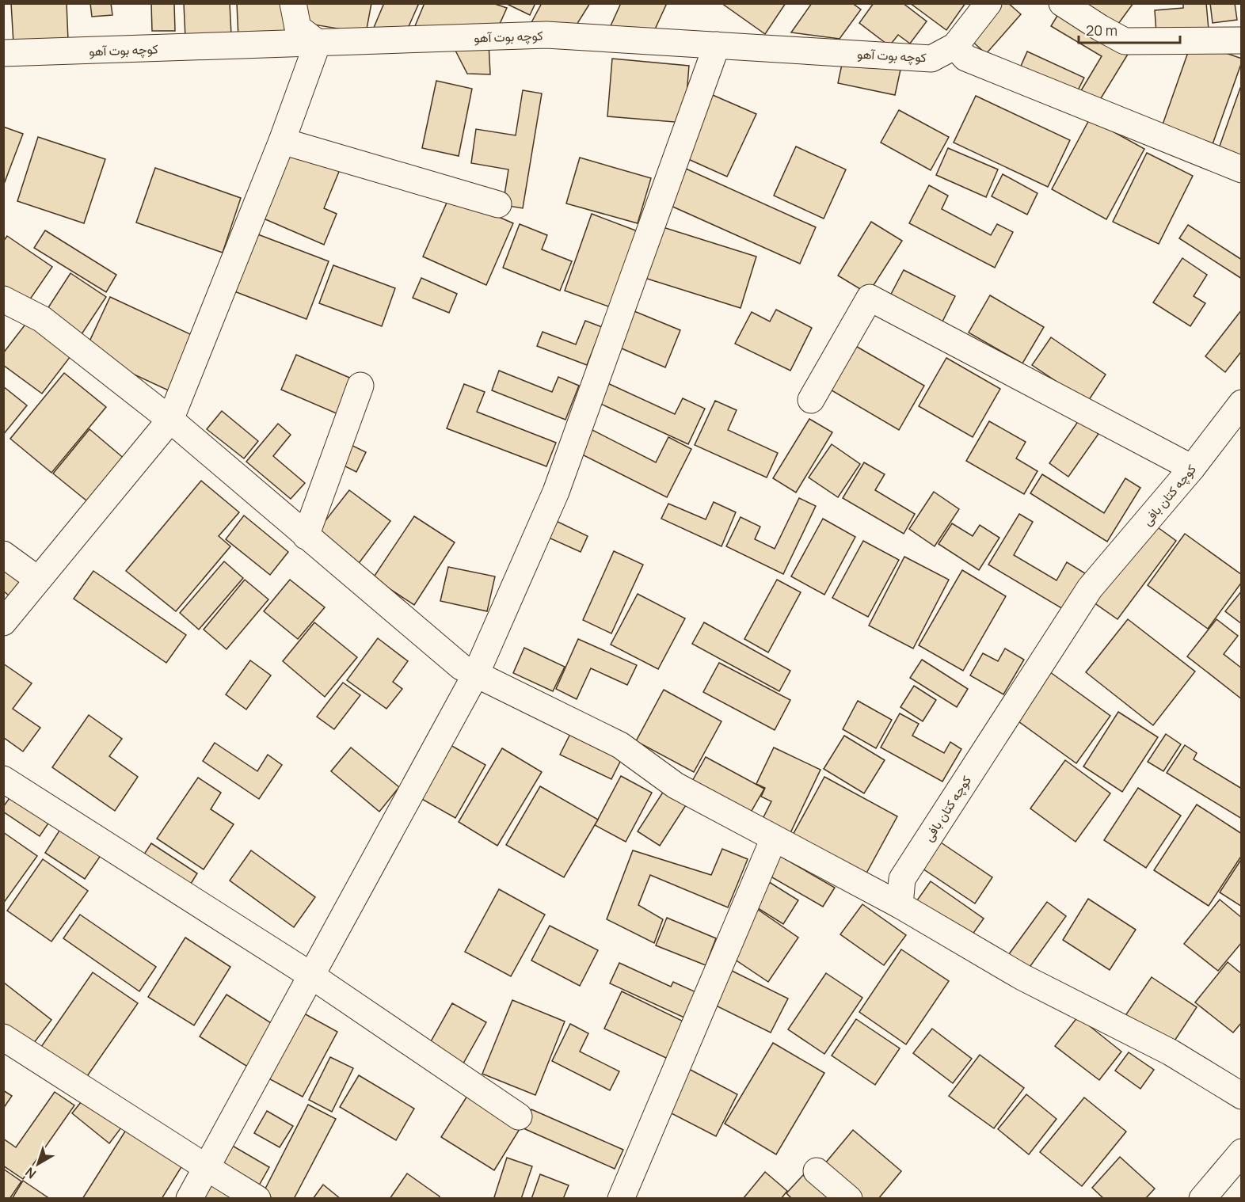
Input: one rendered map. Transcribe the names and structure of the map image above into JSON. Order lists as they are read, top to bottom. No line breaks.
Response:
{"streets":{"street":["کوچه بوت آهو","کوچه کتان بافی"]},"scale_bar":"20 m","north":"bottom left"}
